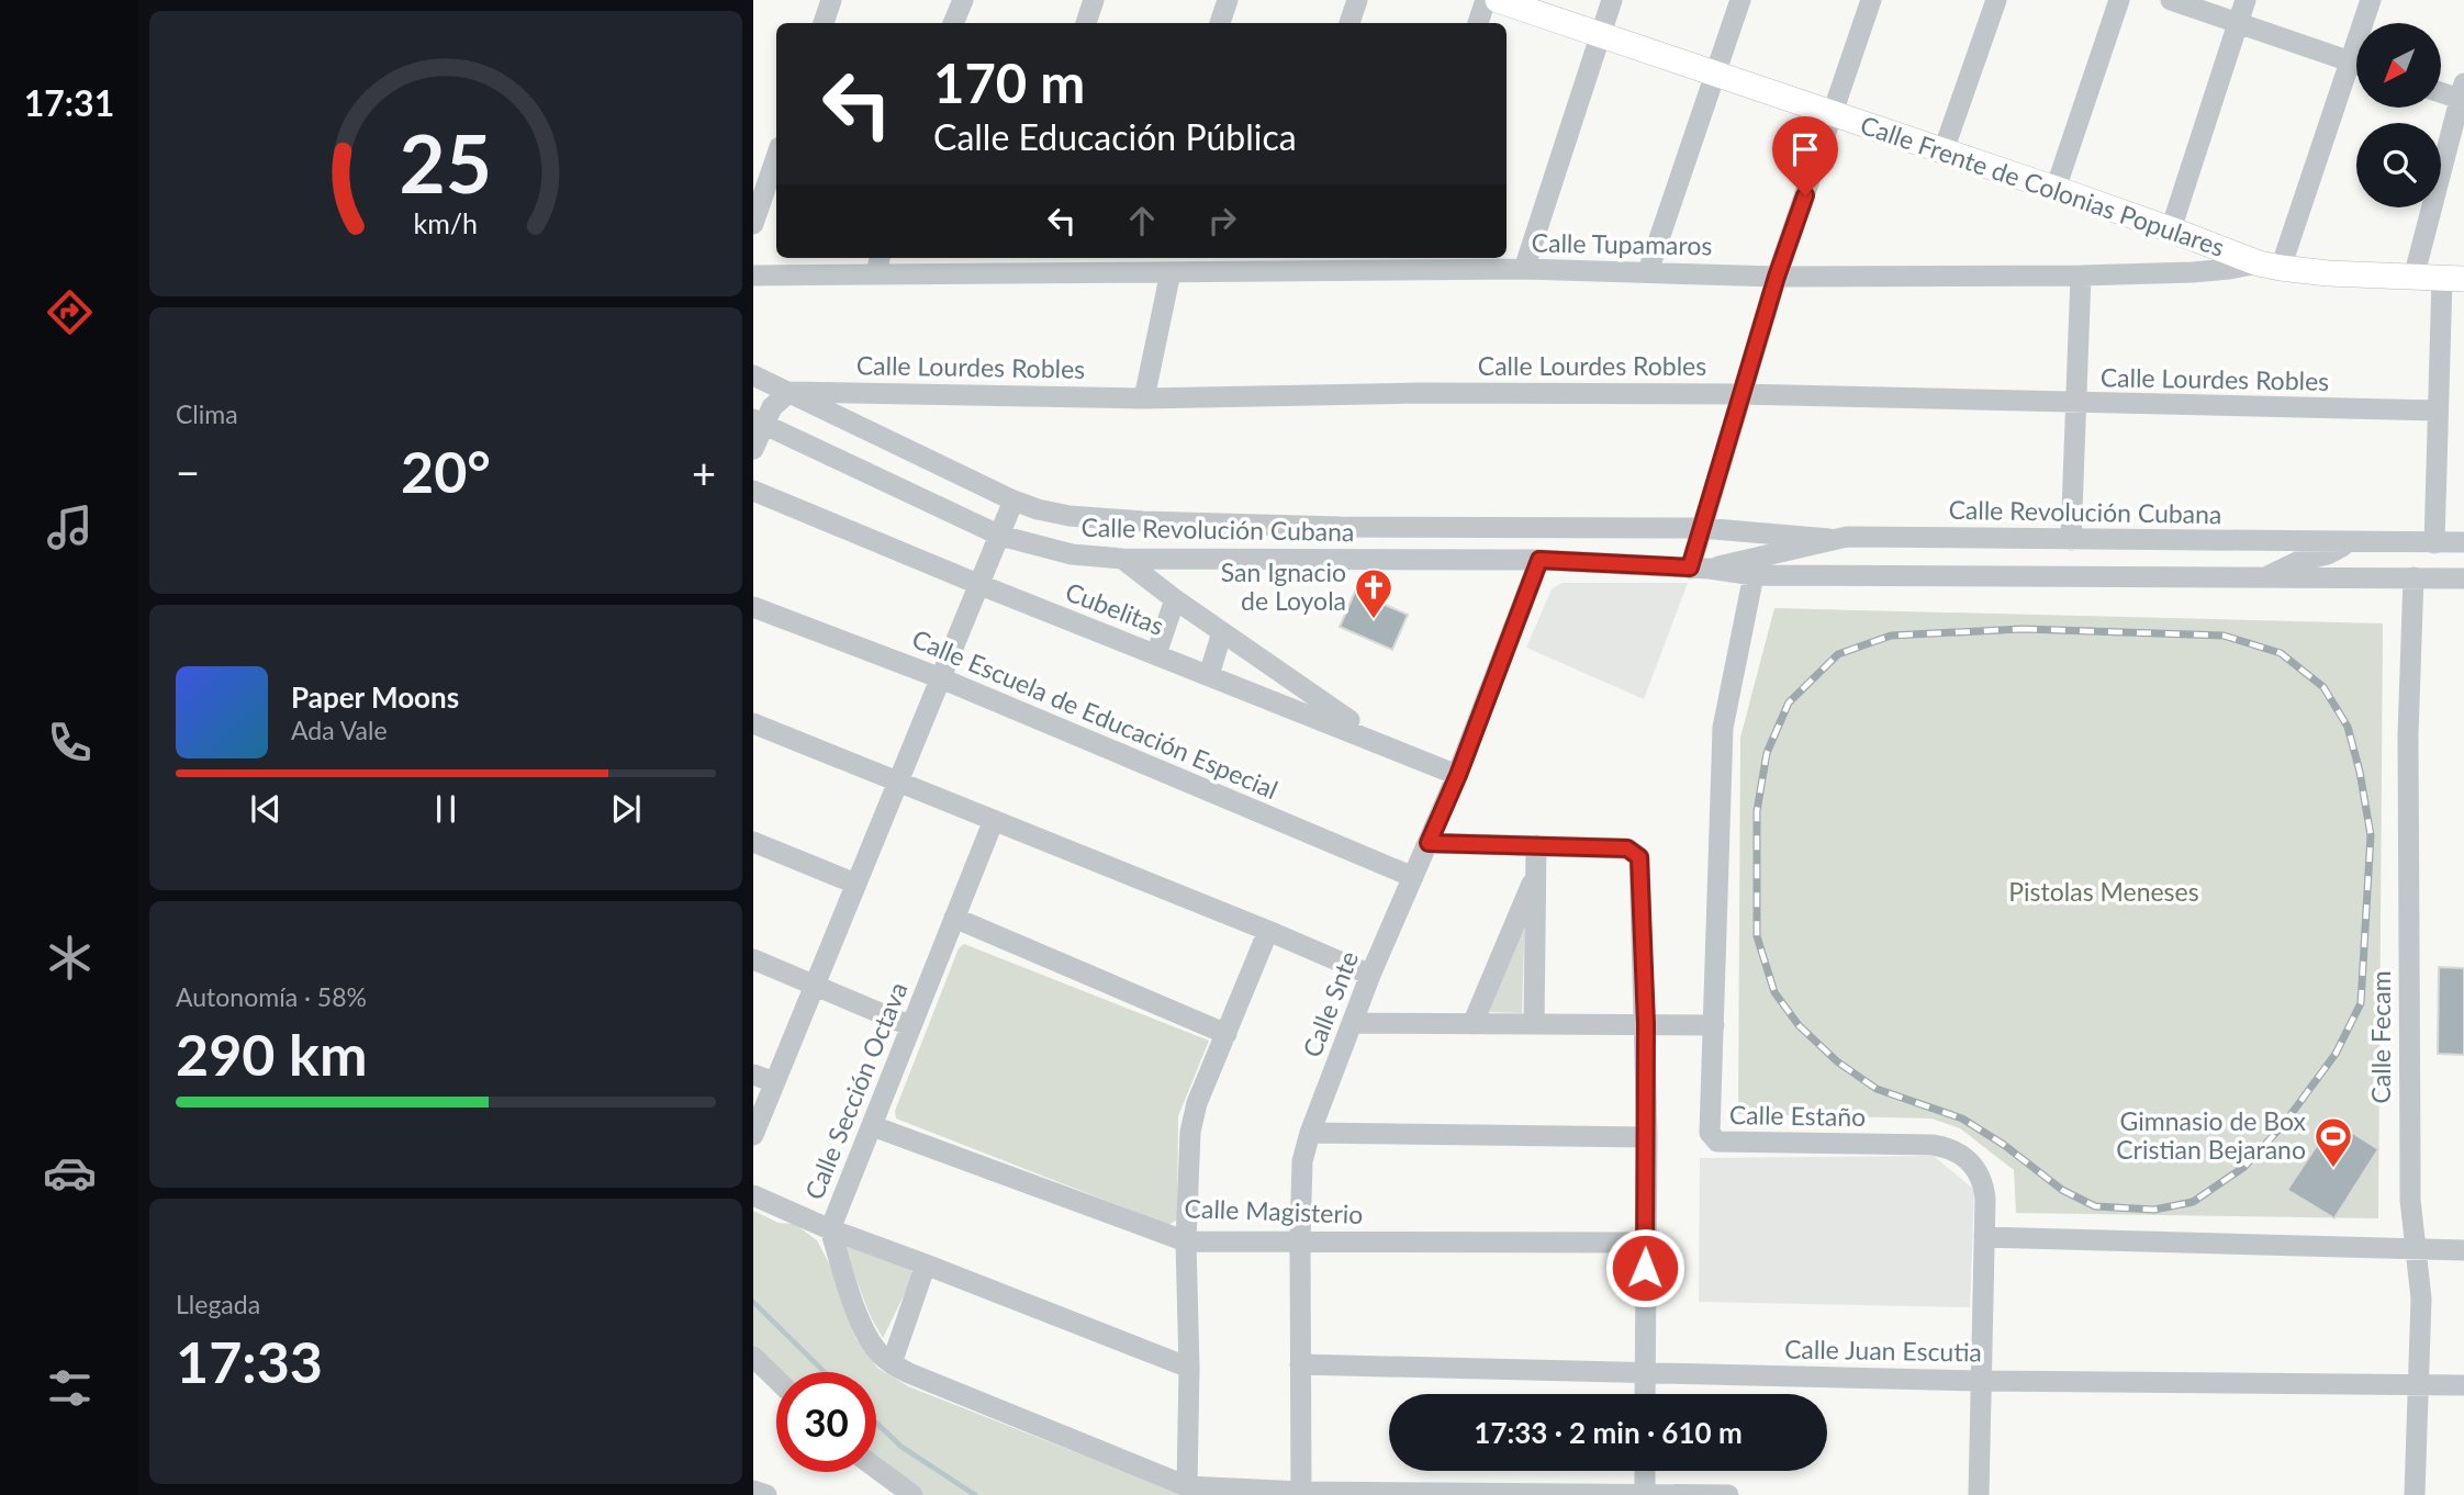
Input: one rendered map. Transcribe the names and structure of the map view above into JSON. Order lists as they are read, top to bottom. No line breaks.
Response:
{"streets":{"main road":["Calle Frente de Colonias Populares"],"street":["Calle Tupamaros","Calle Lourdes Robles","Calle Revolución Cubana","Cubelitas","Calle Escuela de Educación Especial","Calle Snte","Calle Fecam","Calle Sección Octava","Calle Estaño","Calle Magisterio","Calle Juan Escutia"]},"crossings":[["Calle Frente de Colonias Populares","Calle Tupamaros"],["Calle Revolución Cubana","Calle Snte"],["Calle Revolución Cubana","Calle Fecam"],["Calle Revolución Cubana","Calle Estaño"],["Cubelitas","Calle Snte"],["Calle Escuela de Educación Especial","Calle Snte"],["Calle Snte","Calle Magisterio"],["Calle Snte","Calle Juan Escutia"],["Calle Fecam","Calle Juan Escutia"],["Calle Sección Octava","Calle Magisterio"],["Calle Estaño","Calle Juan Escutia"]],"parks":["Pistolas Meneses"],"places":{"church":["San Ignacio de Loyola"],"sports":["Gimnasio de Box Cristian Bejarano"]},"north":"bottom left","page":{"tabs":"17:31","turn":["170 m","Calle Educación Pública"],"tile":["Clima",["Autonomía · 58%","290 km"],["Llegada","17:33"]],"heat":["−","20°","+"],"song":["Paper Moons","Ada Vale"],"limit":"30","trip":"17:33 · 2 min · 610 m","gauge":["25","km/h"]}}
